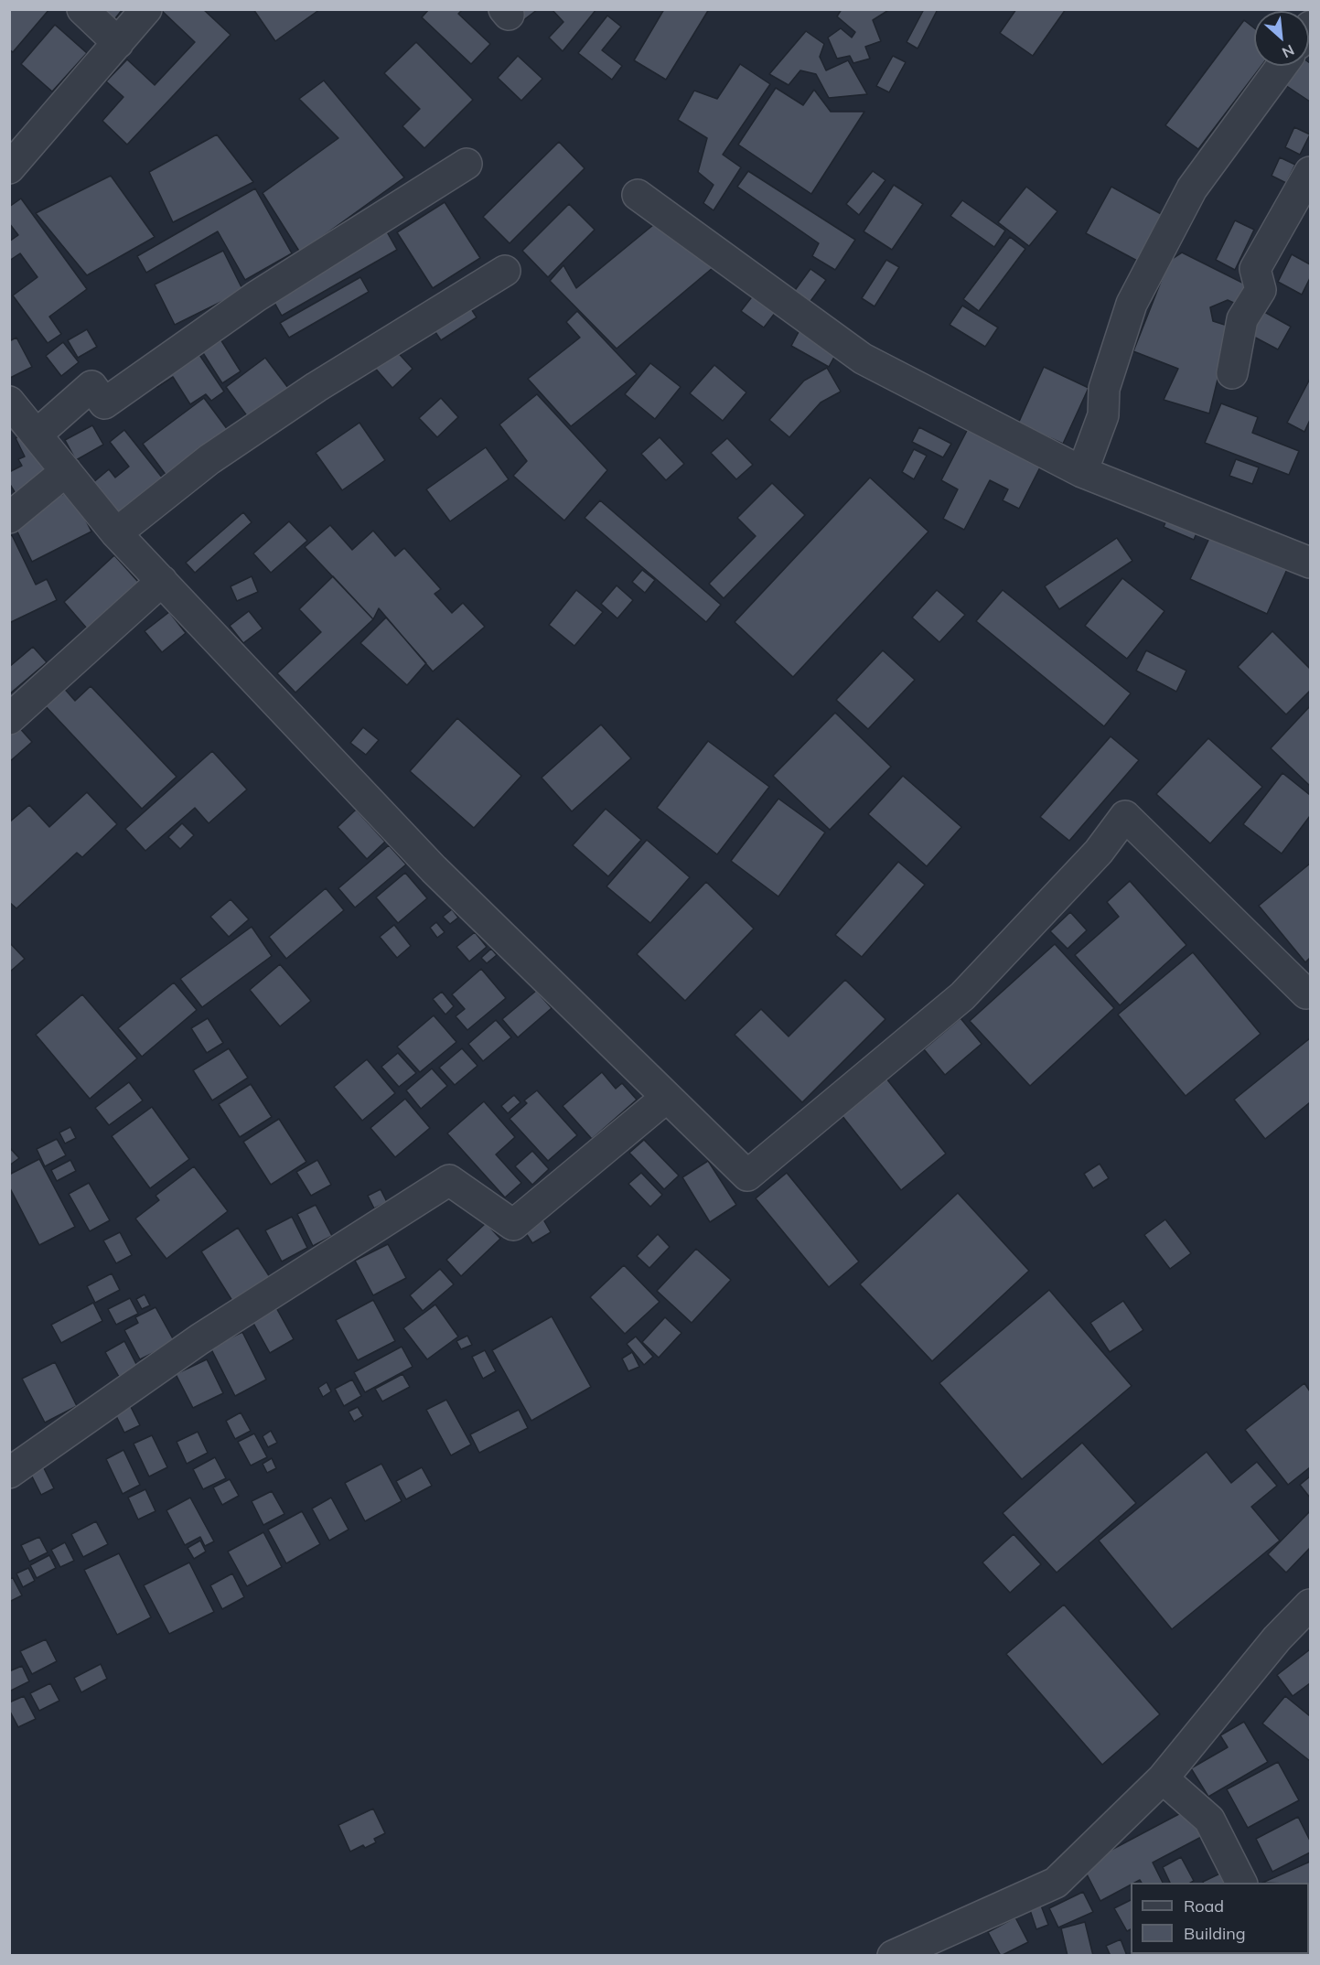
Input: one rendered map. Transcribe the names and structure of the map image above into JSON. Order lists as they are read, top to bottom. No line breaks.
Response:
{"legend":["Road","Building"],"north":"bottom right"}
